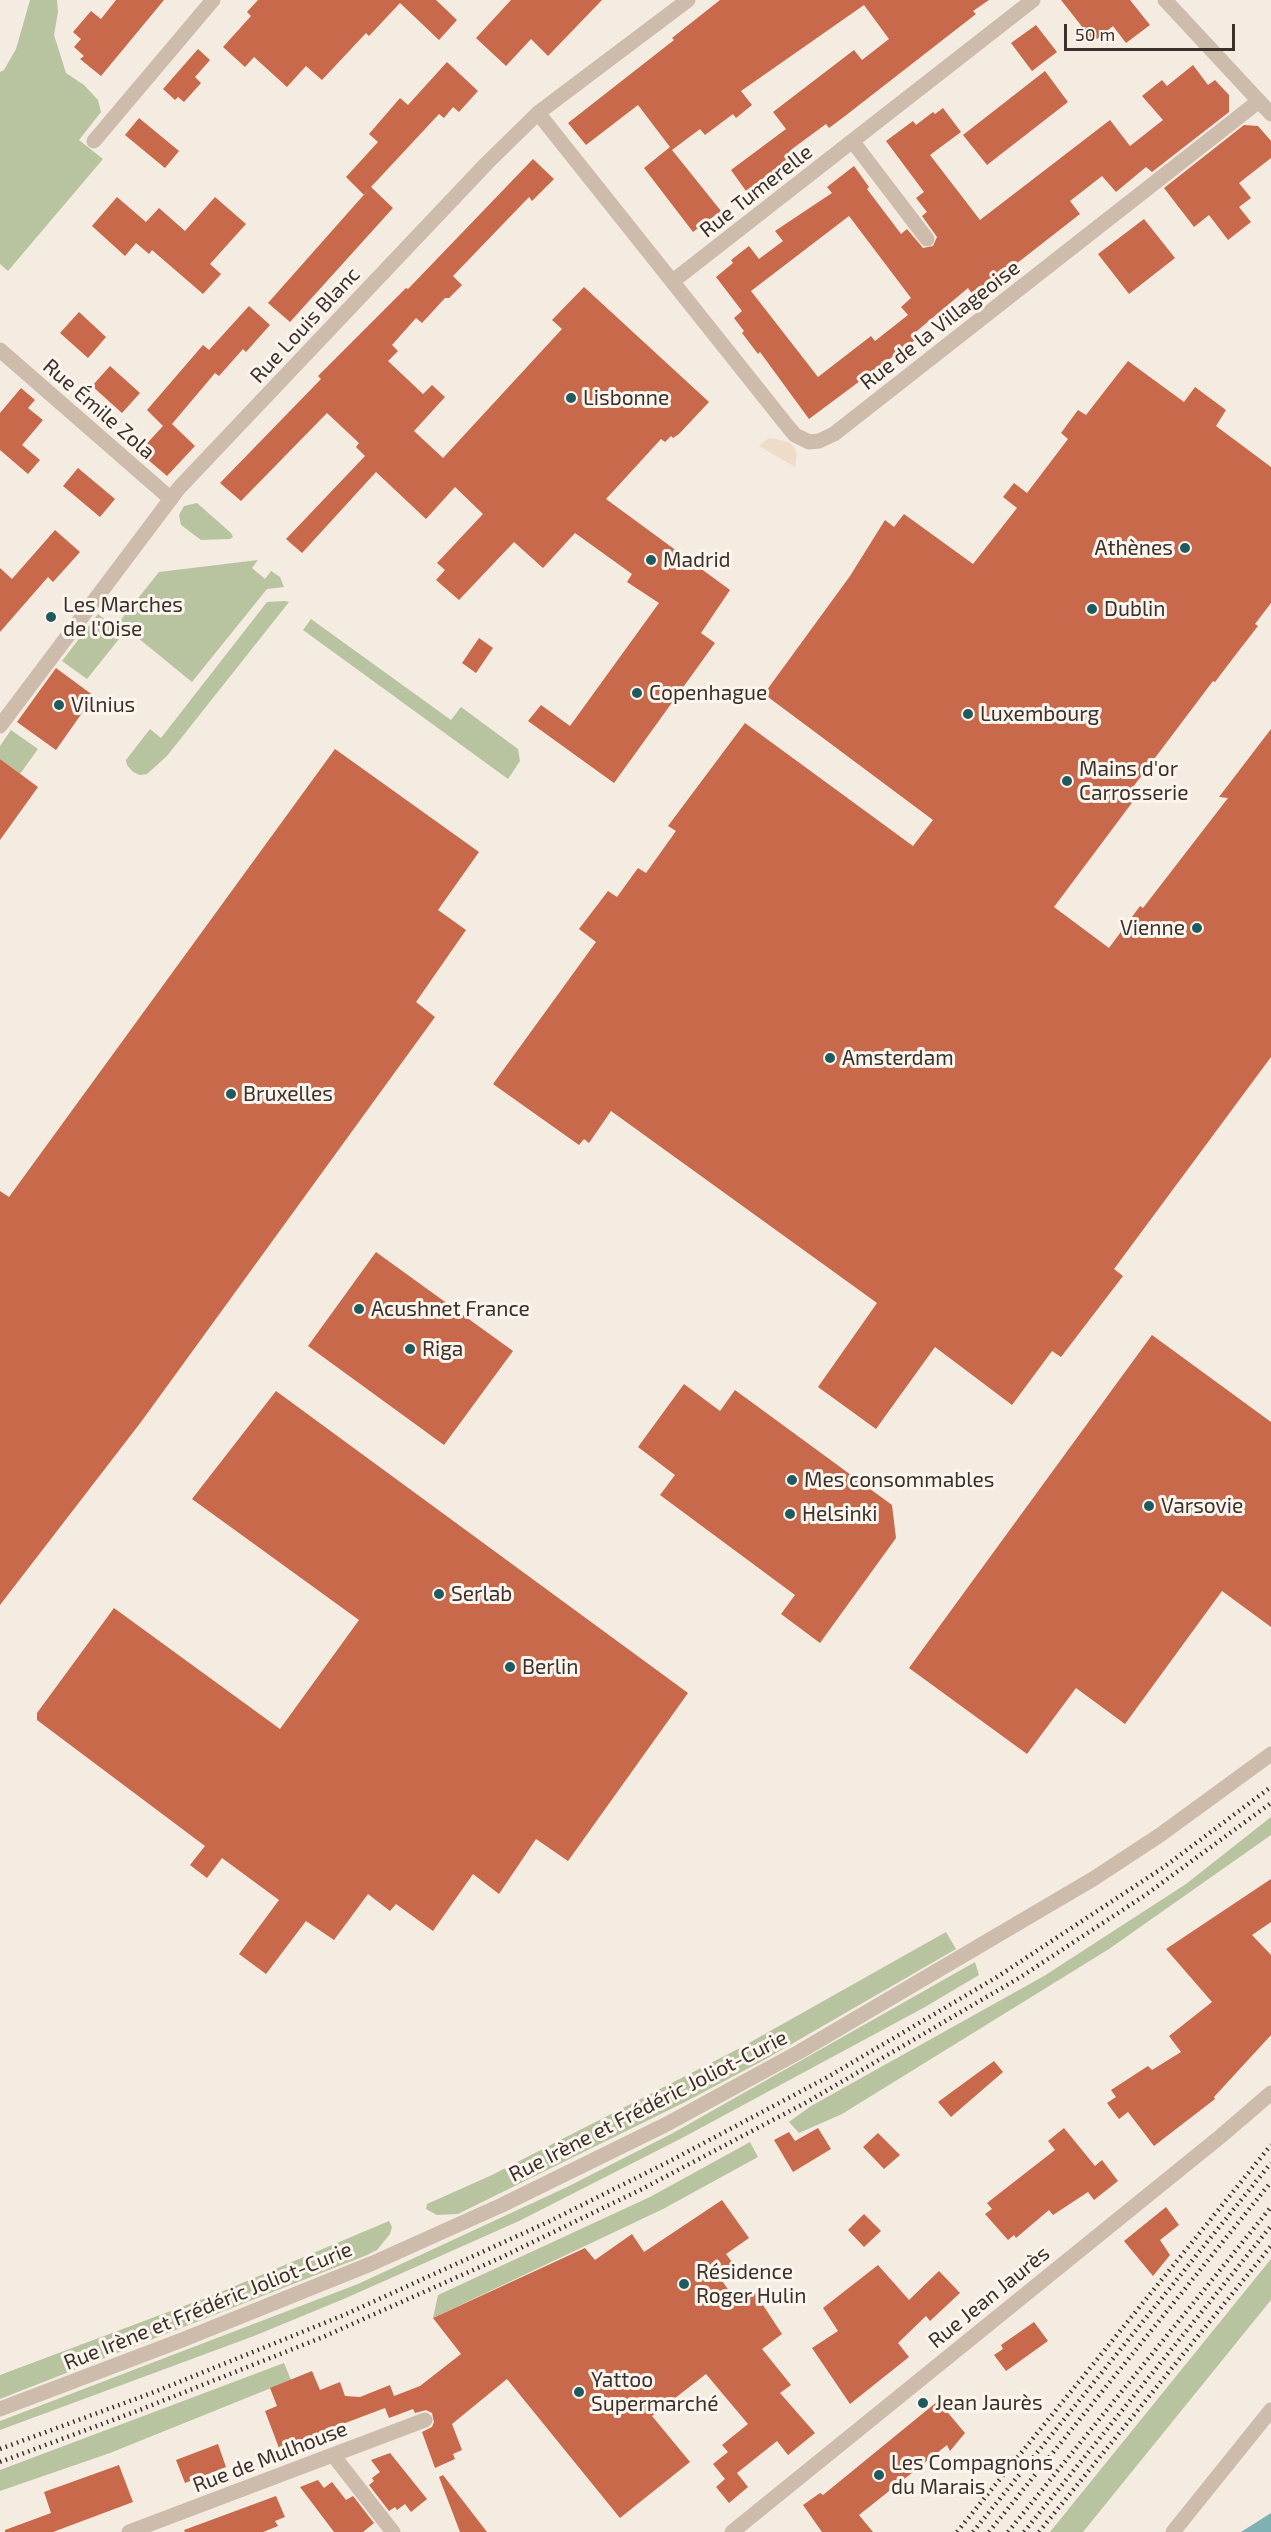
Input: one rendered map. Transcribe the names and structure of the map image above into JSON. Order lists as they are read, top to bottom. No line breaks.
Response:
{"streets":{"street":["Rue Tumerelle","Rue Louis Blanc","Rue de la Villageoise","Rue Émile Zola","Rue Irène et Frédéric Joliot-Curie","Rue Jean Jaurès","Rue de Mulhouse"]},"crossings":[["Rue Tumerelle","Rue de la Villageoise"],["Rue Louis Blanc","Rue Émile Zola"]],"places":["Lisbonne","Athènes","Madrid","Dublin","Les Marches de l'Oise","Copenhague","Vilnius","Luxembourg","Mains d'or Carrosserie","Vienne","Amsterdam","Bruxelles","Acushnet France","Riga","Mes consommables","Varsovie","Helsinki","Serlab","Berlin","Résidence Roger Hulin","Yattoo Supermarché","Jean Jaurès","Les Compagnons du Marais"],"scale_bar":"50 m"}
